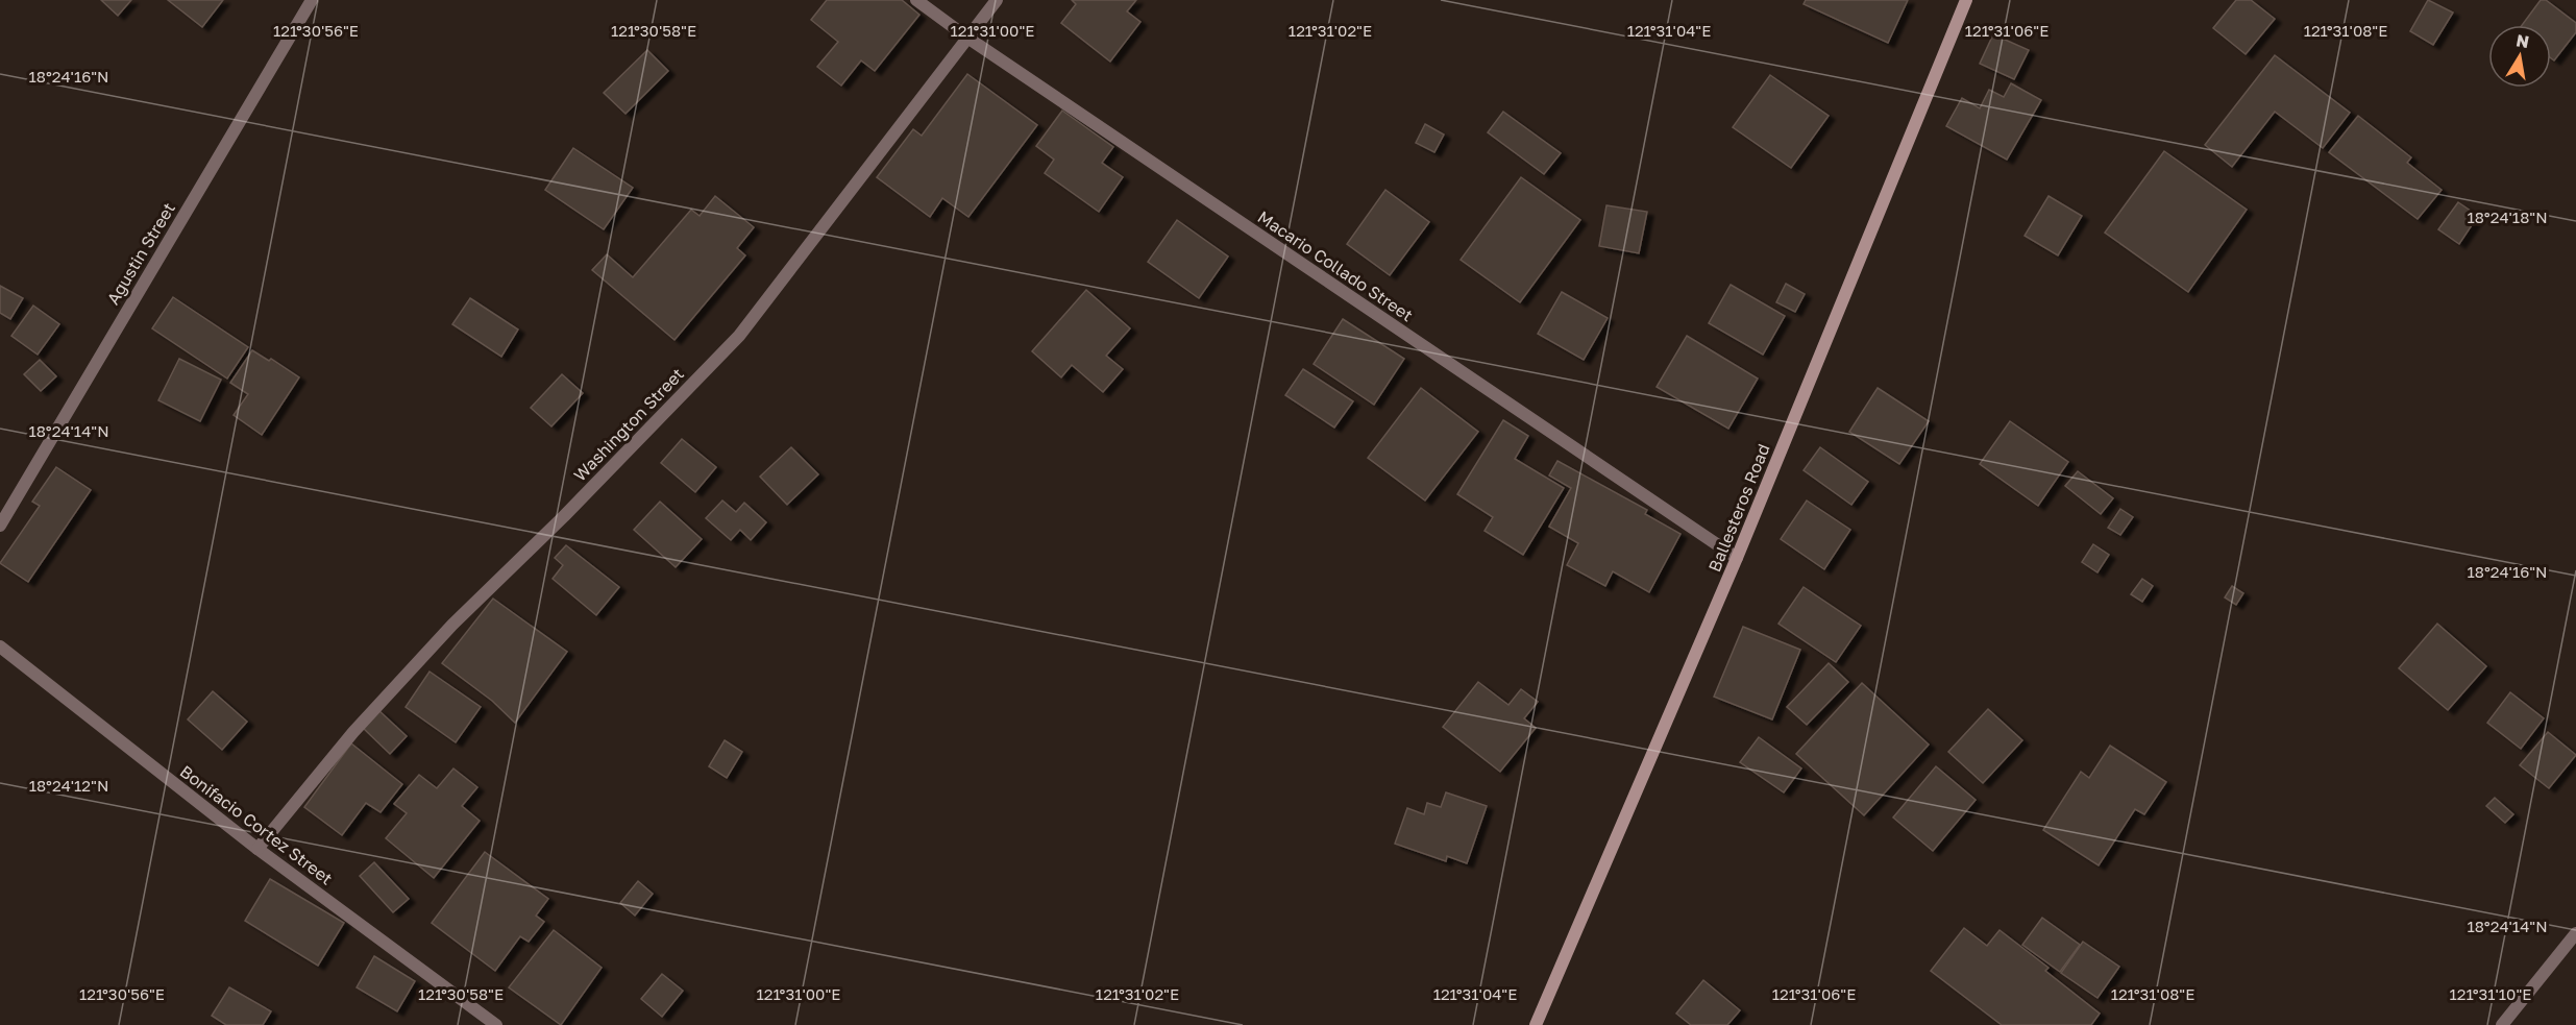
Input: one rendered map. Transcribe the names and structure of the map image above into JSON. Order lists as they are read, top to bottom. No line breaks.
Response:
{"streets":{"main road":["Ballesteros Road"],"street":["Agustin Street","Macario Collado Street","Washington Street","Bonifacio Cortez Street"]},"crossings":[["Macario Collado Street","Washington Street"],["Macario Collado Street","Ballesteros Road"],["Washington Street","Bonifacio Cortez Street"]],"north":"top","coordinates":["121°30'58\"E","121°31'02\"E","121°30'56\"E","121°31'00\"E","121°31'04\"E","121°31'06\"E","121°31'08\"E","18°24'16\"N","18°24'18\"N","18°24'14\"N","18°24'12\"N","121°31'10\"E"]}
